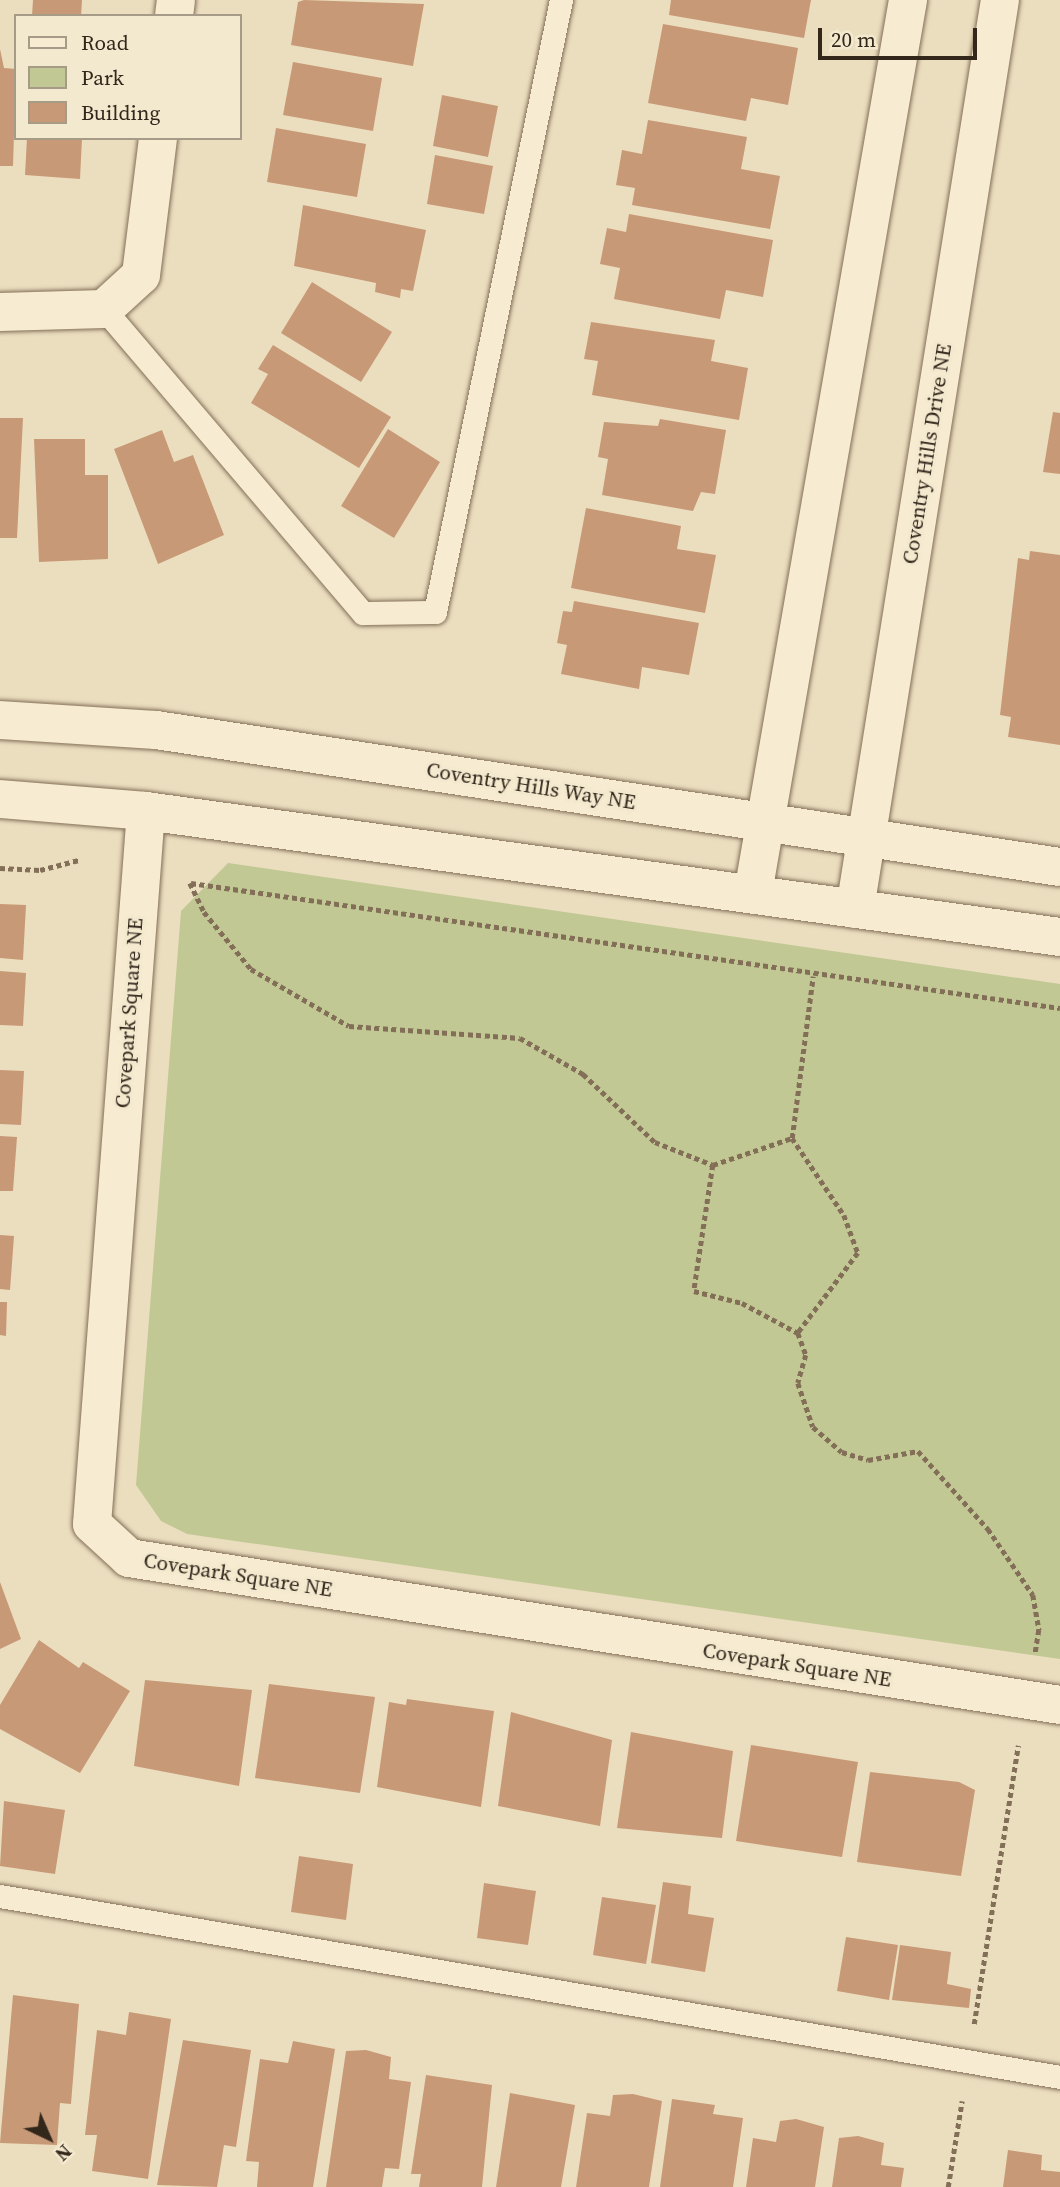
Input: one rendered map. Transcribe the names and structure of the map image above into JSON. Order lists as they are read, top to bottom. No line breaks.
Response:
{"streets":{"street":["Coventry Hills Drive NE","Coventry Hills Way NE","Covepark Square NE"]},"crossings":[["Coventry Hills Drive NE","Coventry Hills Way NE"]],"legend":["Road","Park","Building"],"scale_bar":"20 m","north":"bottom right"}
